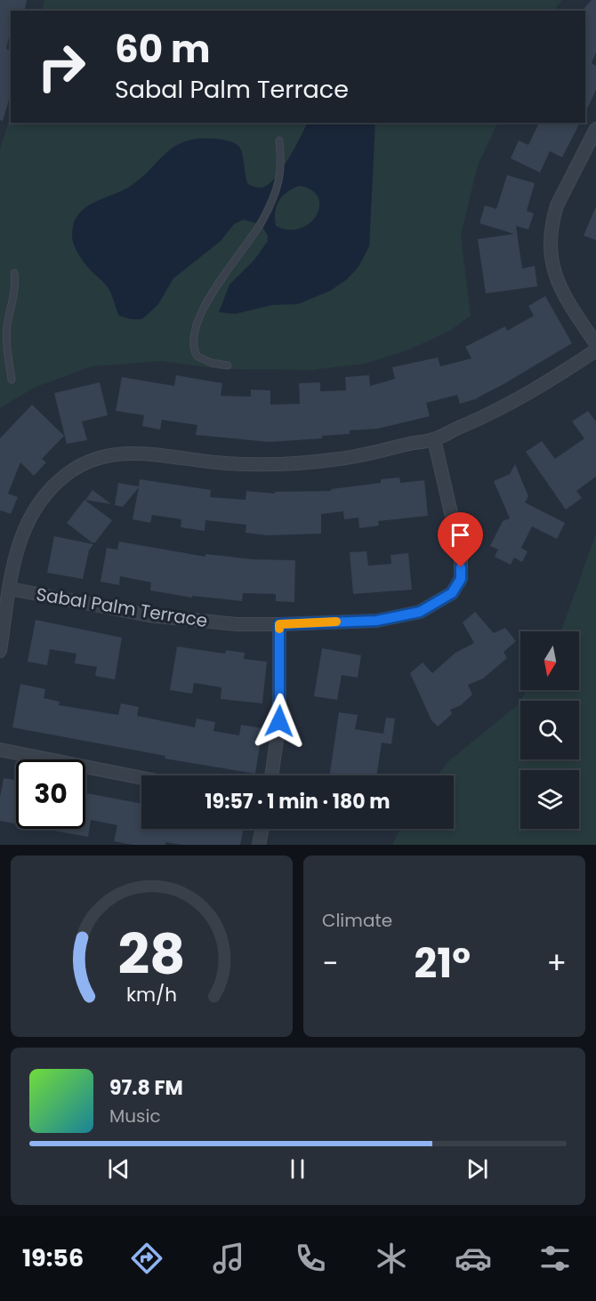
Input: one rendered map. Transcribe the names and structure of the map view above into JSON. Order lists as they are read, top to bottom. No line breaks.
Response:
{"streets":{"street":["Sabal Palm Terrace"]},"north":"bottom","page":{"turn":["60 m","Sabal Palm Terrace"],"limit":"30","trip":"19:57 · 1 min · 180 m","tile":"Climate","heat":["−","21°","+"],"song":["97.8 FM","Music"],"tabs":"19:56","gauge":["28","km/h"]}}
